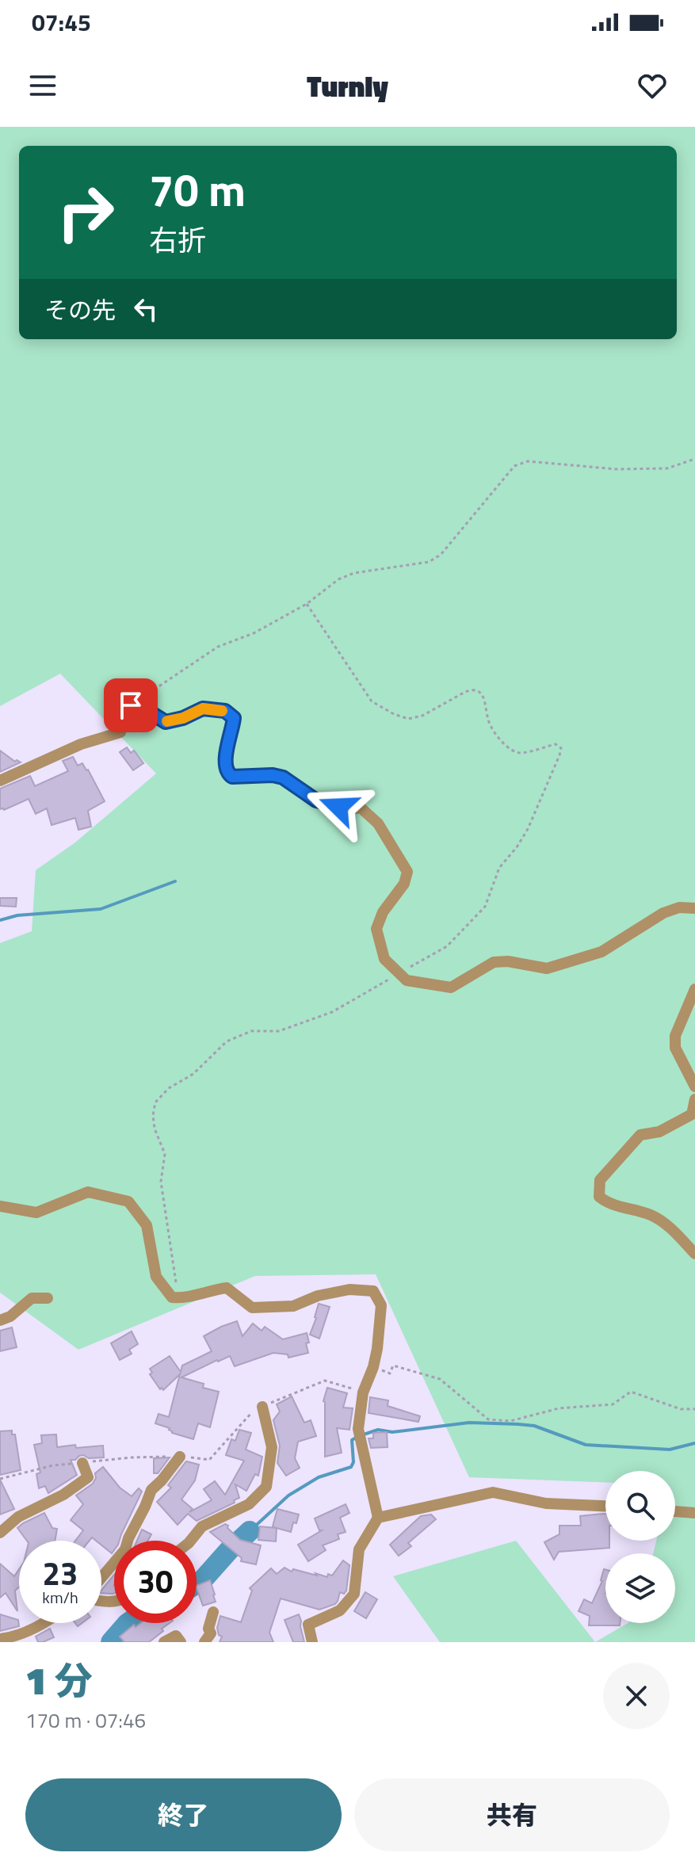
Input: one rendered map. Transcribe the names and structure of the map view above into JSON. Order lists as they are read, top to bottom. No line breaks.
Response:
{"page":{"status":"07:45","header":"Turnly","turn":["70 m","右折"],"then":"その先","speed":"23 km/h","limit":"30","heading":["1 分","170 m · 07:46"],"buttons":["終了","共有"]}}
